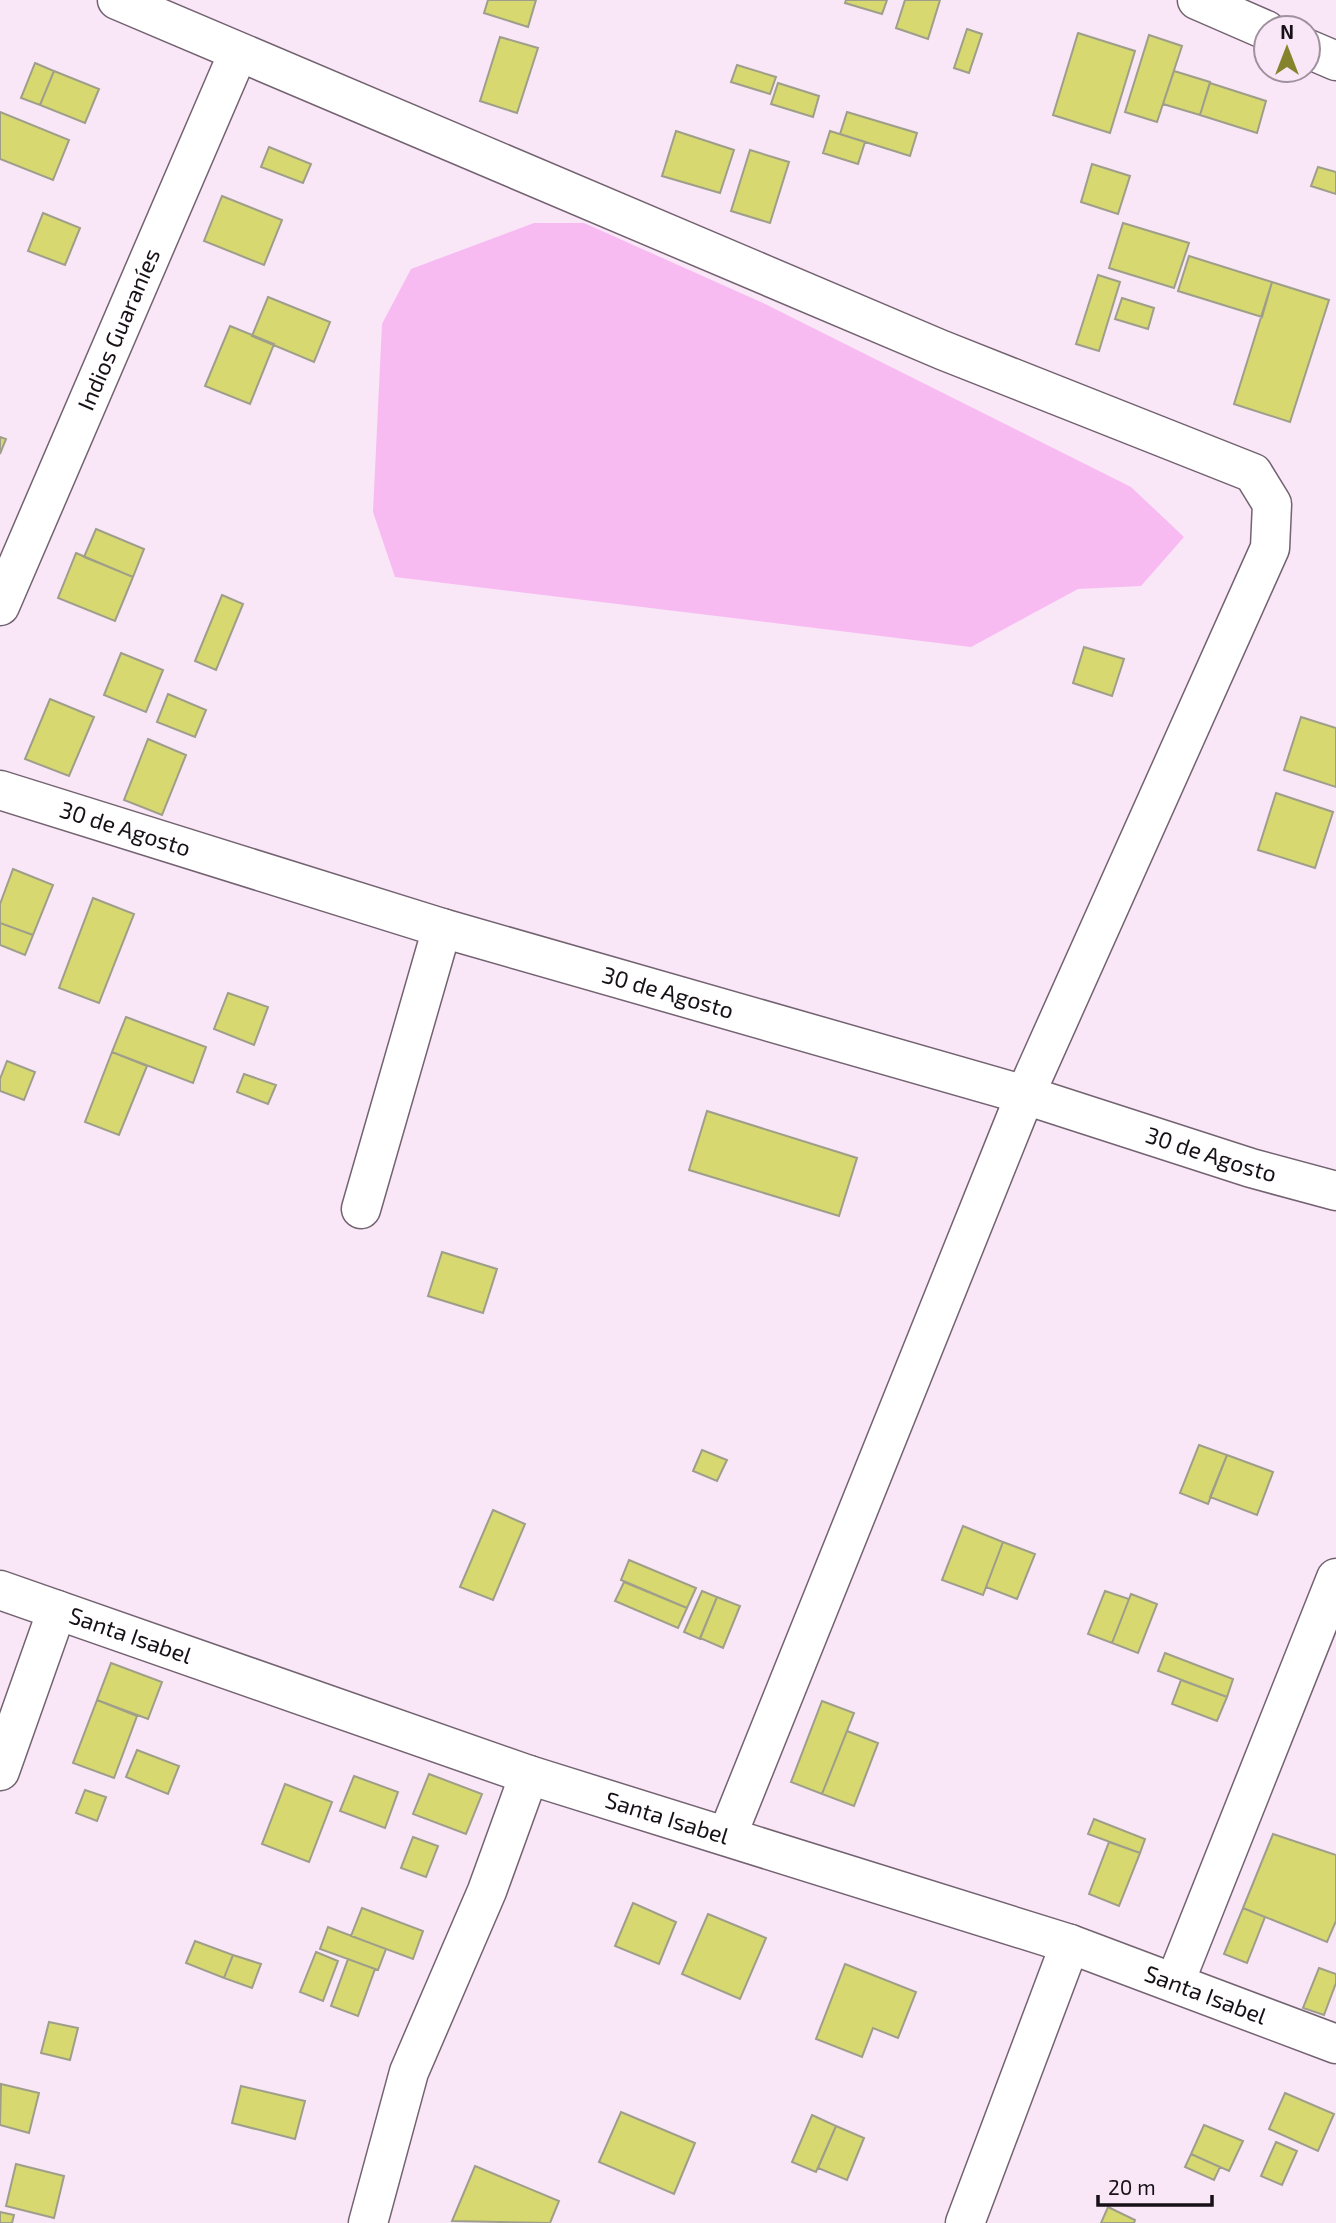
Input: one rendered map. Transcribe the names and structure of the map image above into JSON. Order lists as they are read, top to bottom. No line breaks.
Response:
{"streets":{"street":["Indios Guaraníes","30 de Agosto","Santa Isabel"]},"scale_bar":"20 m","north":"top"}
